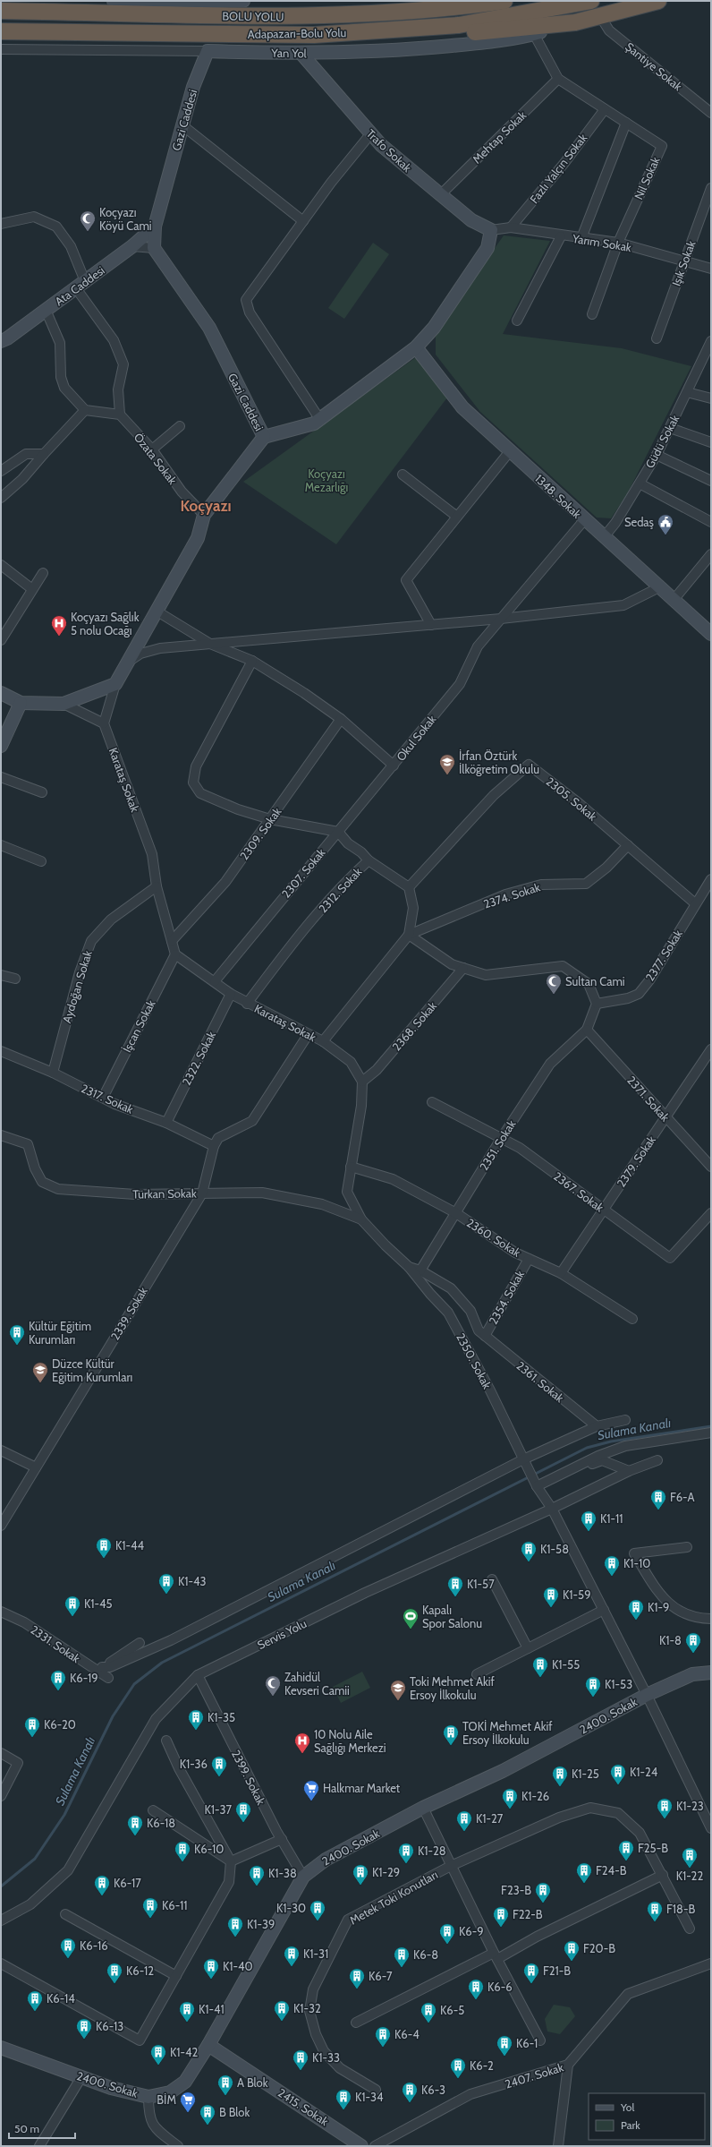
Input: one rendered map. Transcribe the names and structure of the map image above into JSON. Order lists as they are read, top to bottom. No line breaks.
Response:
{"streets":{"highway":["BOLU YOLU","Adapazarı-Bolu Yolu"],"street":["Yan Yol","Şantiye Sokak","Gazi Caddesi","Mehtap Sokak","Trafo Sokak","Fazlı Yalçın Sokak","Nil Sokak","Yarım Sokak","Işık Sokak","Ata Caddesi","Güdü Sokak","Özata Sokak","1348. Sokak","Okul Sokak","Karataş Sokak","2305. Sokak","2309. Sokak","2307. Sokak","2312. Sokak","2374. Sokak","2377. Sokak","Aydoğan Sokak","İşcan Sokak","2368. Sokak","2322. Sokak","2317. Sokak","2371. Sokak","2351. Sokak","2379. Sokak","2367. Sokak","Türkan Sokak","2360. Sokak","2354. Sokak","2339. Sokak","2350. Sokak","2361. Sokak","Servis Yolu","2331. Sokak","2400. Sokak","2399. Sokak","Metek Toki Konutları","2407. Sokak","2415. Sokak"]},"crossings":[["Yan Yol","Gazi Caddesi"],["Yan Yol","Trafo Sokak"],["Yan Yol","Nil Sokak"],["Gazi Caddesi","Ata Caddesi"],["Gazi Caddesi","Özata Sokak"],["Gazi Caddesi","Okul Sokak"],["Mehtap Sokak","Trafo Sokak"],["Mehtap Sokak","Nil Sokak"],["Trafo Sokak","Yarım Sokak"],["Fazlı Yalçın Sokak","Nil Sokak"],["Fazlı Yalçın Sokak","Yarım Sokak"],["Nil Sokak","Yarım Sokak"],["Yarım Sokak","Işık Sokak"],["Güdü Sokak","1348. Sokak"],["1348. Sokak","Okul Sokak"],["Okul Sokak","2309. Sokak"],["Okul Sokak","2307. Sokak"],["Karataş Sokak","2309. Sokak"],["Karataş Sokak","2307. Sokak"],["Karataş Sokak","2312. Sokak"],["Karataş Sokak","Aydoğan Sokak"],["Karataş Sokak","İşcan Sokak"],["Karataş Sokak","2368. Sokak"],["Karataş Sokak","2322. Sokak"],["Karataş Sokak","Türkan Sokak"],["2305. Sokak","2312. Sokak"],["2305. Sokak","2374. Sokak"],["2305. Sokak","2377. Sokak"],["Aydoğan Sokak","2317. Sokak"],["İşcan Sokak","2317. Sokak"],["2322. Sokak","2317. Sokak"],["2317. Sokak","Türkan Sokak"],["2371. Sokak","2351. Sokak"],["2371. Sokak","2379. Sokak"],["2351. Sokak","2367. Sokak"],["2351. Sokak","2360. Sokak"],["2379. Sokak","2367. Sokak"],["2379. Sokak","2360. Sokak"],["Türkan Sokak","2339. Sokak"],["2360. Sokak","2354. Sokak"],["2354. Sokak","2361. Sokak"],["2350. Sokak","Servis Yolu"],["2350. Sokak","2400. Sokak"],["Servis Yolu","2399. Sokak"],["2400. Sokak","2399. Sokak"],["2400. Sokak","Metek Toki Konutları"],["2400. Sokak","2415. Sokak"]],"districts":["Koçyazı"],"water":["Sulama Kanalı"],"parks":["Koçyazı Mezarlığı"],"places":{"mosque":["Koçyazı Köyü Cami","Sultan Cami","Zahidül Kevseri Camii"],"public building":["Sedaş"],"hospital":["Koçyazı Sağlık 5 nolu Ocağı","10 Nolu Aile Sağlığı Merkezi"],"school or university":["İrfan Öztürk İlköğretim Okulu","Düzce Kültür Eğitim Kurumları","Toki Mehmet Akif Ersoy İlkokulu"],"building":["Kültür Eğitim Kurumları","F6-A","K1-11","K1-44","K1-58","K1-10","K1-43","K1-57","K1-59","K1-45","K1-9","K1-8","K1-55","K6-19","K1-53","K1-35","K6-20","TOKİ Mehmet Akif Ersoy İlkokulu","K1-36","K1-24","K1-25","K1-26","K1-23","K1-37","K1-27","K6-18","F25-B","K6-10","K1-28","K1-22","F24-B","K1-29","K1-38","K6-17","F23-B","K6-11","K1-30","F18-B","F22-B","K1-39","K6-9","K6-16","F20-B","K1-31","K6-8","K1-40","K6-12","F21-B","K6-7","K6-6","K6-14","K1-32","K1-41","K6-5","K6-13","K6-4","K6-1","K1-42","K1-33","K6-2","A Blok","K6-3","K1-34","B Blok"],"sports":["Kapalı Spor Salonu"],"supermarket":["Halkmar Market","BİM"]},"legend":["Yol","Park"],"scale_bar":"50 m"}
